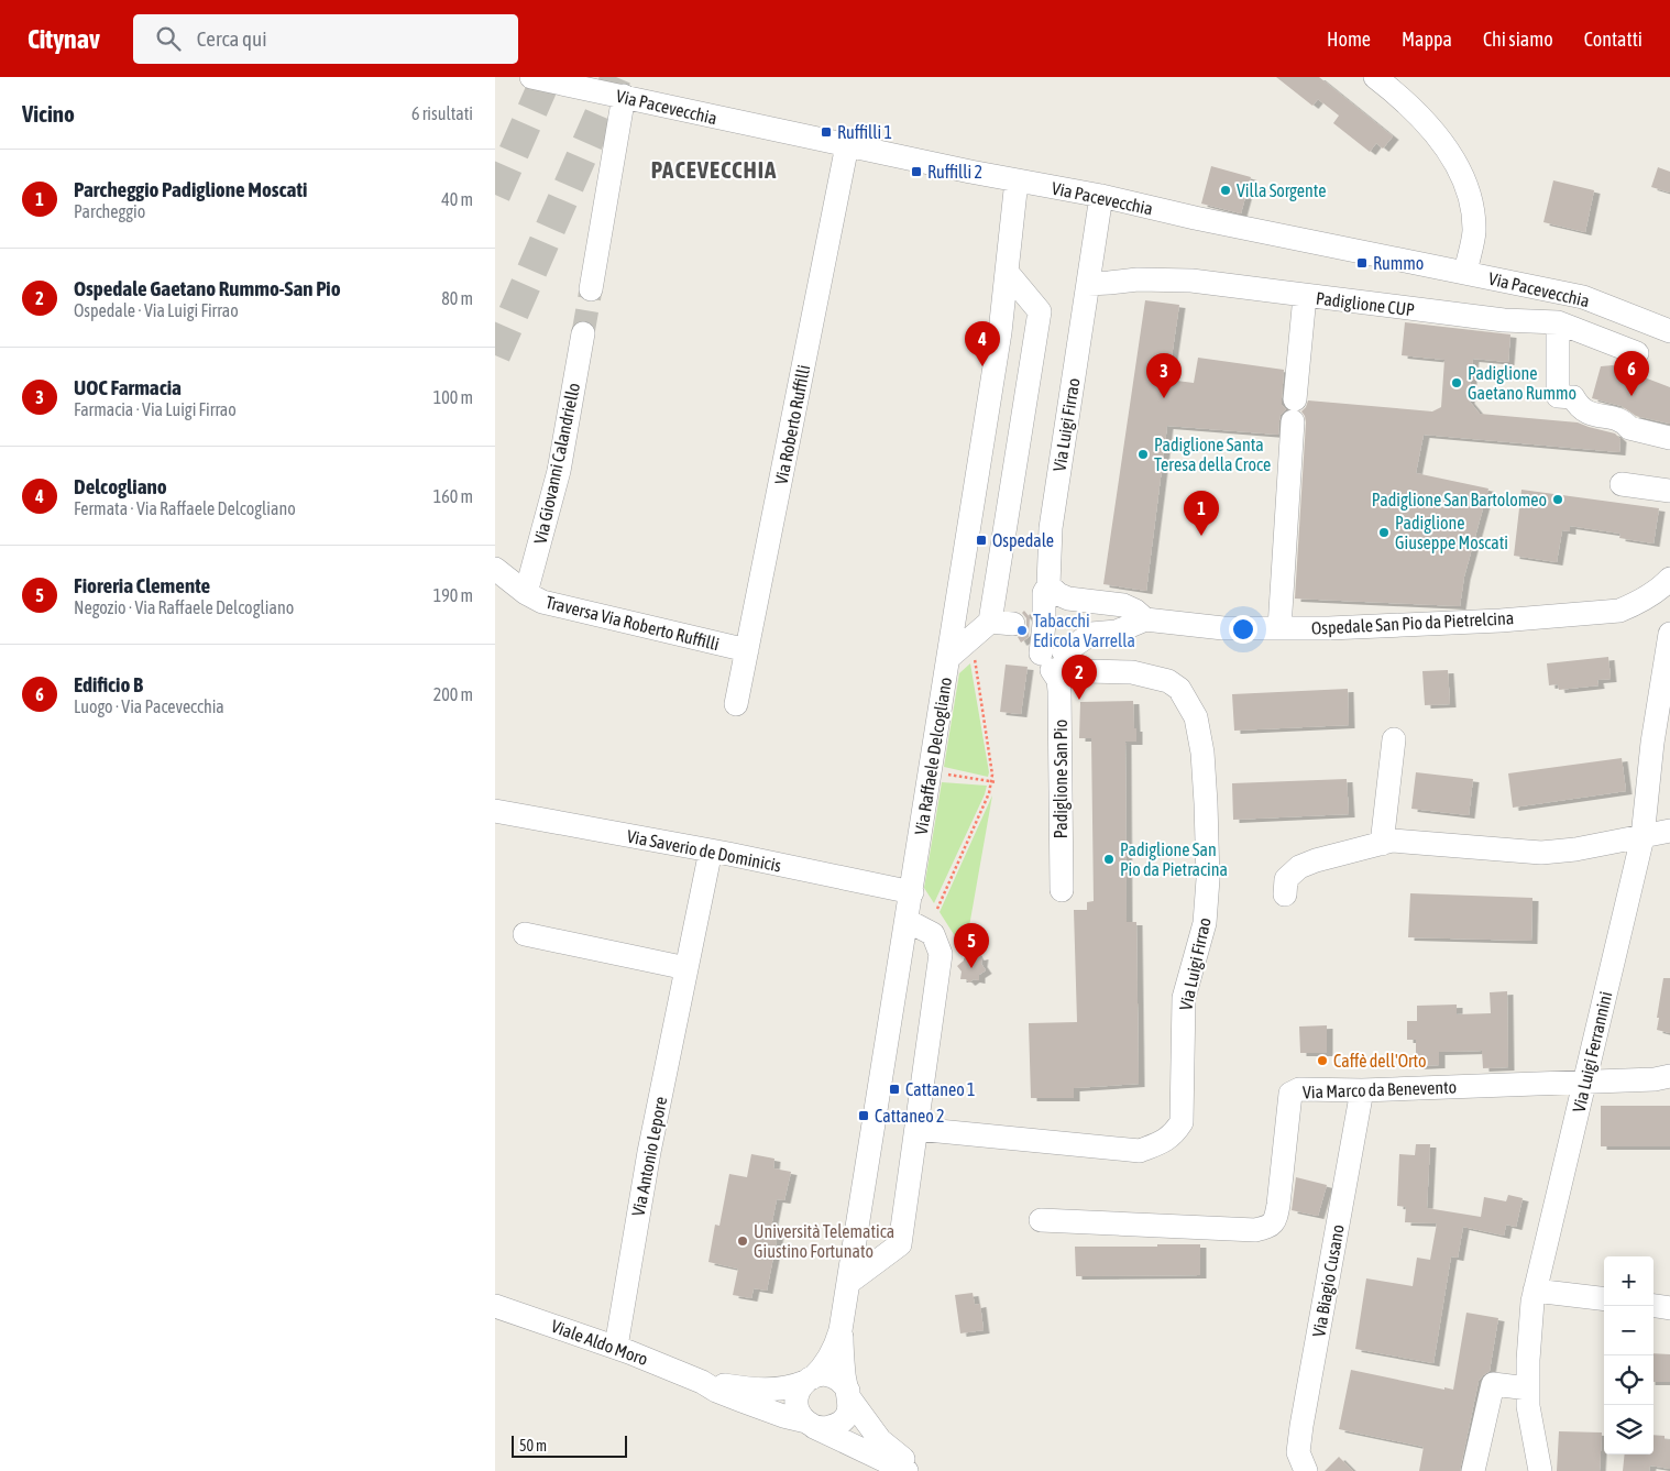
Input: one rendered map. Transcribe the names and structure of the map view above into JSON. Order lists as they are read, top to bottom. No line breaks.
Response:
{"streets":{"street":["Via Pacevecchia","Padiglione CUP","Via Roberto Ruffilli","Via Luigi Firrao","Via Giovanni Calandriello","Traversa Via Roberto Ruffilli","Ospedale San Pio da Pietrelcina","Via Raffaele Delcogliano","Padiglione San Pio","Via Saverio de Dominicis","Via Luigi Ferrannini","Via Marco da Benevento","Via Antonio Lepore","Via Biagio Cusano","Viale Aldo Moro"]},"crossings":[["Via Pacevecchia","Via Roberto Ruffilli"],["Via Pacevecchia","Via Luigi Firrao"],["Via Pacevecchia","Via Raffaele Delcogliano"],["Padiglione CUP","Via Luigi Firrao"],["Via Roberto Ruffilli","Traversa Via Roberto Ruffilli"],["Via Luigi Firrao","Ospedale San Pio da Pietrelcina"],["Via Luigi Firrao","Padiglione San Pio"],["Via Giovanni Calandriello","Traversa Via Roberto Ruffilli"],["Ospedale San Pio da Pietrelcina","Padiglione San Pio"],["Via Raffaele Delcogliano","Via Saverio de Dominicis"],["Via Raffaele Delcogliano","Viale Aldo Moro"],["Via Saverio de Dominicis","Via Antonio Lepore"],["Via Luigi Ferrannini","Via Marco da Benevento"],["Via Marco da Benevento","Via Biagio Cusano"],["Via Antonio Lepore","Viale Aldo Moro"]],"districts":["PACEVECCHIA"],"places":{"transit":["Ruffilli 1","Ruffilli 2","Rummo","Ospedale","Cattaneo 1","Cattaneo 2"],"other":["Villa Sorgente","Padiglione Gaetano Rummo","Padiglione Santa Teresa della Croce","Padiglione San Bartolomeo","Padiglione Giuseppe Moscati","Tabacchi Edicola Varrella","Padiglione San Pio da Pietracina","Caffè dell'Orto","Università Telematica Giustino Fortunato"]},"scale_bar":"50 m","page":{"header":"Citynav","search":"Cerca qui","nav":["Home","Mappa","Chi siamo","Contatti"],"heading":["Vicino","6 risultati"],"list":[{"mark":"1","name":"Parcheggio Padiglione Moscati","note":"Parcheggio","value":"40 m"},{"mark":"2","name":"Ospedale Gaetano Rummo-San Pio","note":"Ospedale · Via Luigi Firrao","value":"80 m"},{"mark":"3","name":"UOC Farmacia","note":"Farmacia · Via Luigi Firrao","value":"100 m"},{"mark":"4","name":"Delcogliano","note":"Fermata · Via Raffaele Delcogliano","value":"160 m"},{"mark":"5","name":"Fioreria Clemente","note":"Negozio · Via Raffaele Delcogliano","value":"190 m"},{"mark":"6","name":"Edificio B","note":"Luogo · Via Pacevecchia","value":"200 m"}],"pins":["4","6","3","1","2","5"],"map_buttons":["+","−"],"scale":"50 m"}}
